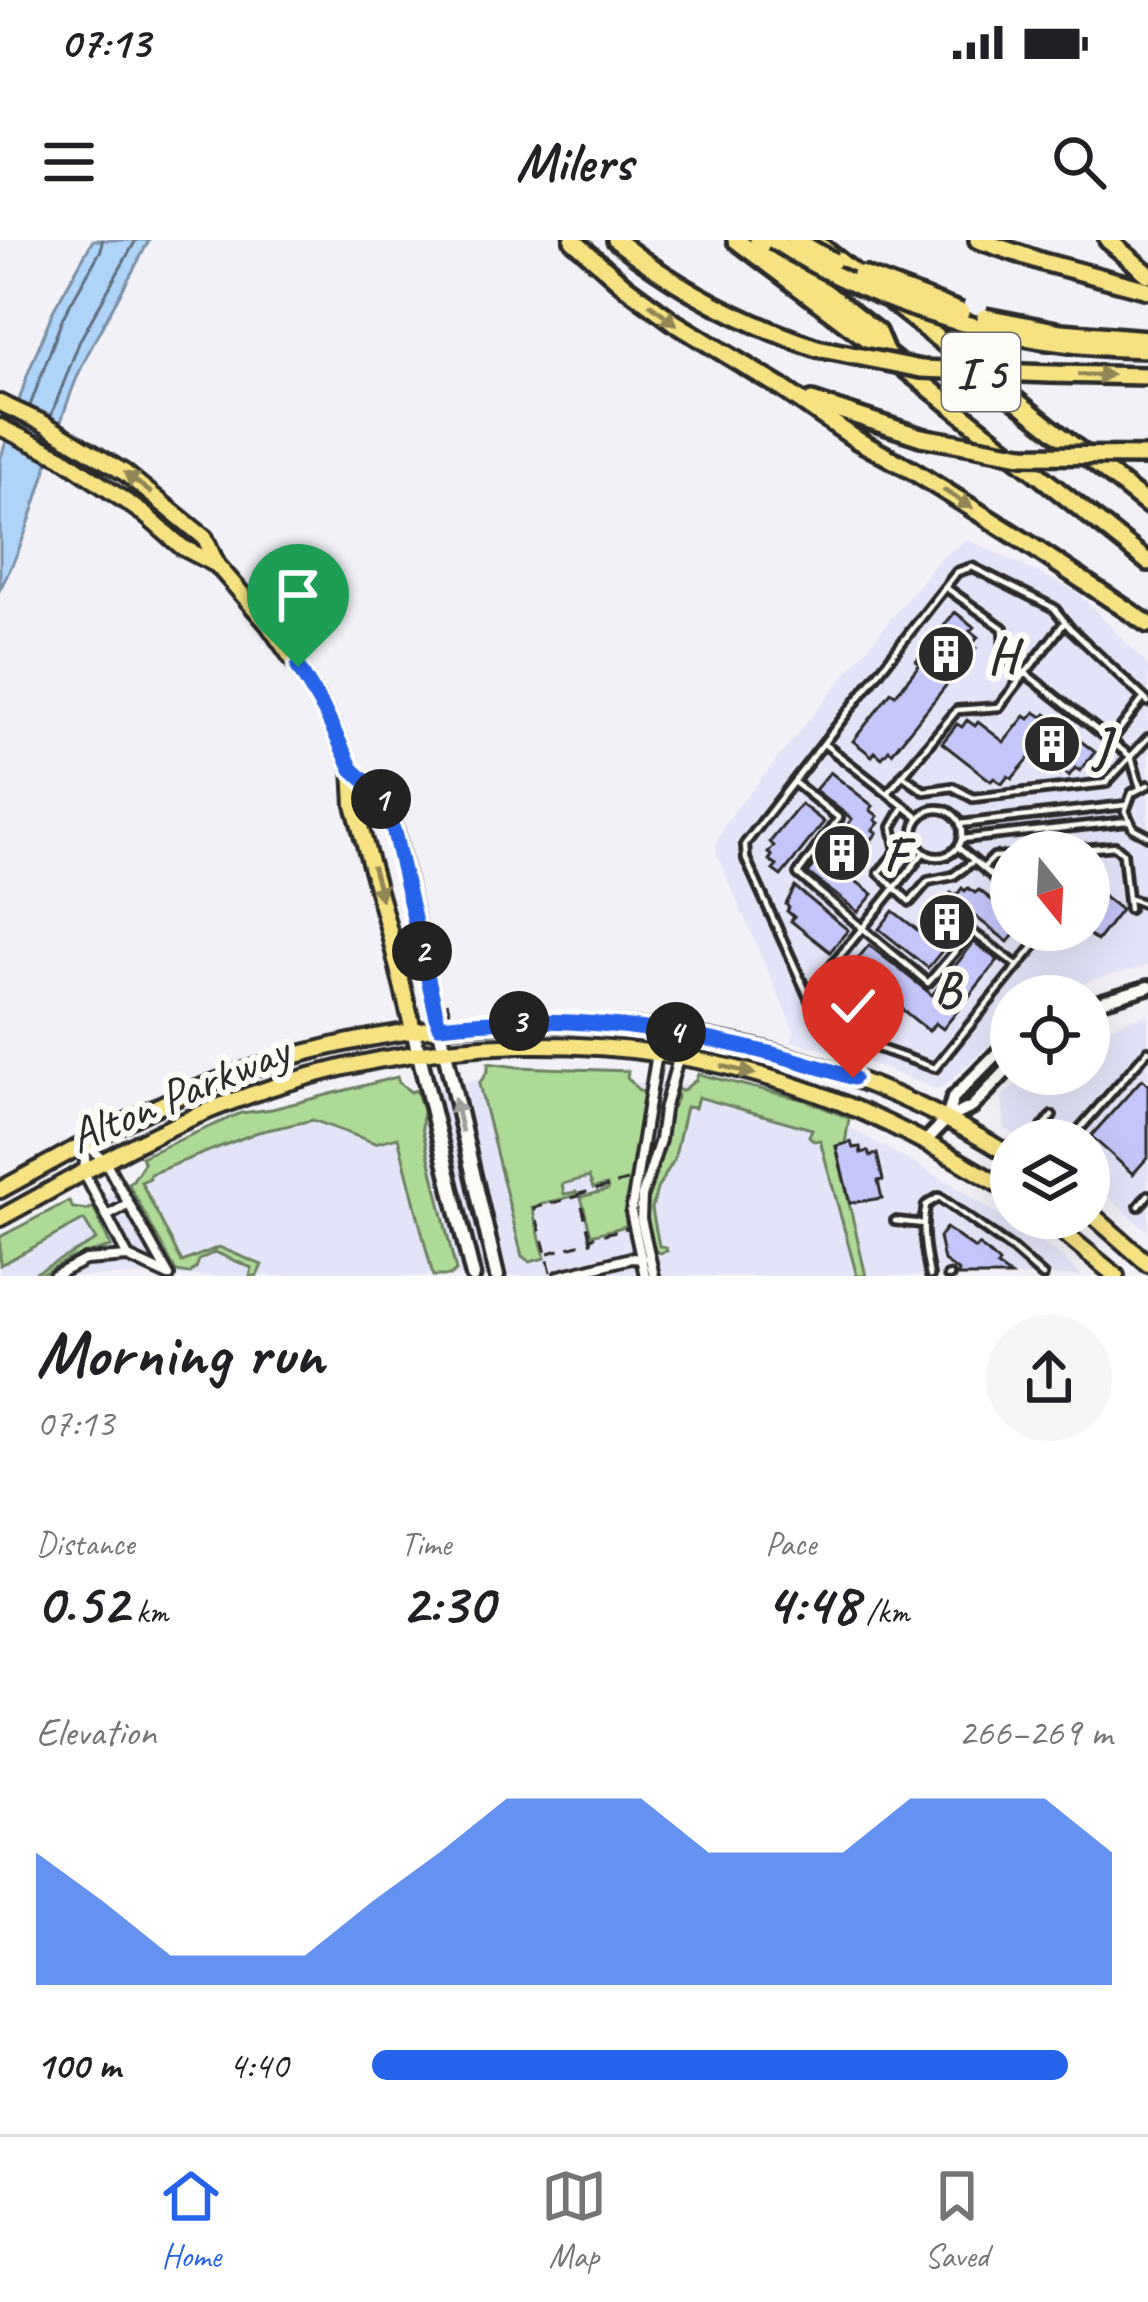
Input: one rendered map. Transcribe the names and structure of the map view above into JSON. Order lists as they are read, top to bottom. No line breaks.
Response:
{"streets":{"highway":["I 5"],"main road":["Alton Parkway"]},"places":{"building":["H","J","F","B"]},"north":"bottom","page":{"status":"07:13","header":"Milers","pins":["1","2","3","4"],"heading":["Morning run","07:13"],"stats":[["Distance","0.52 km"],["Time","2:30"],["Pace","4:48 /km"]],"chart":["Elevation","266–269 m"],"list":[{"name":"100 m","note":"4:40"}],"tabs":["Home","Map","Saved"]}}
